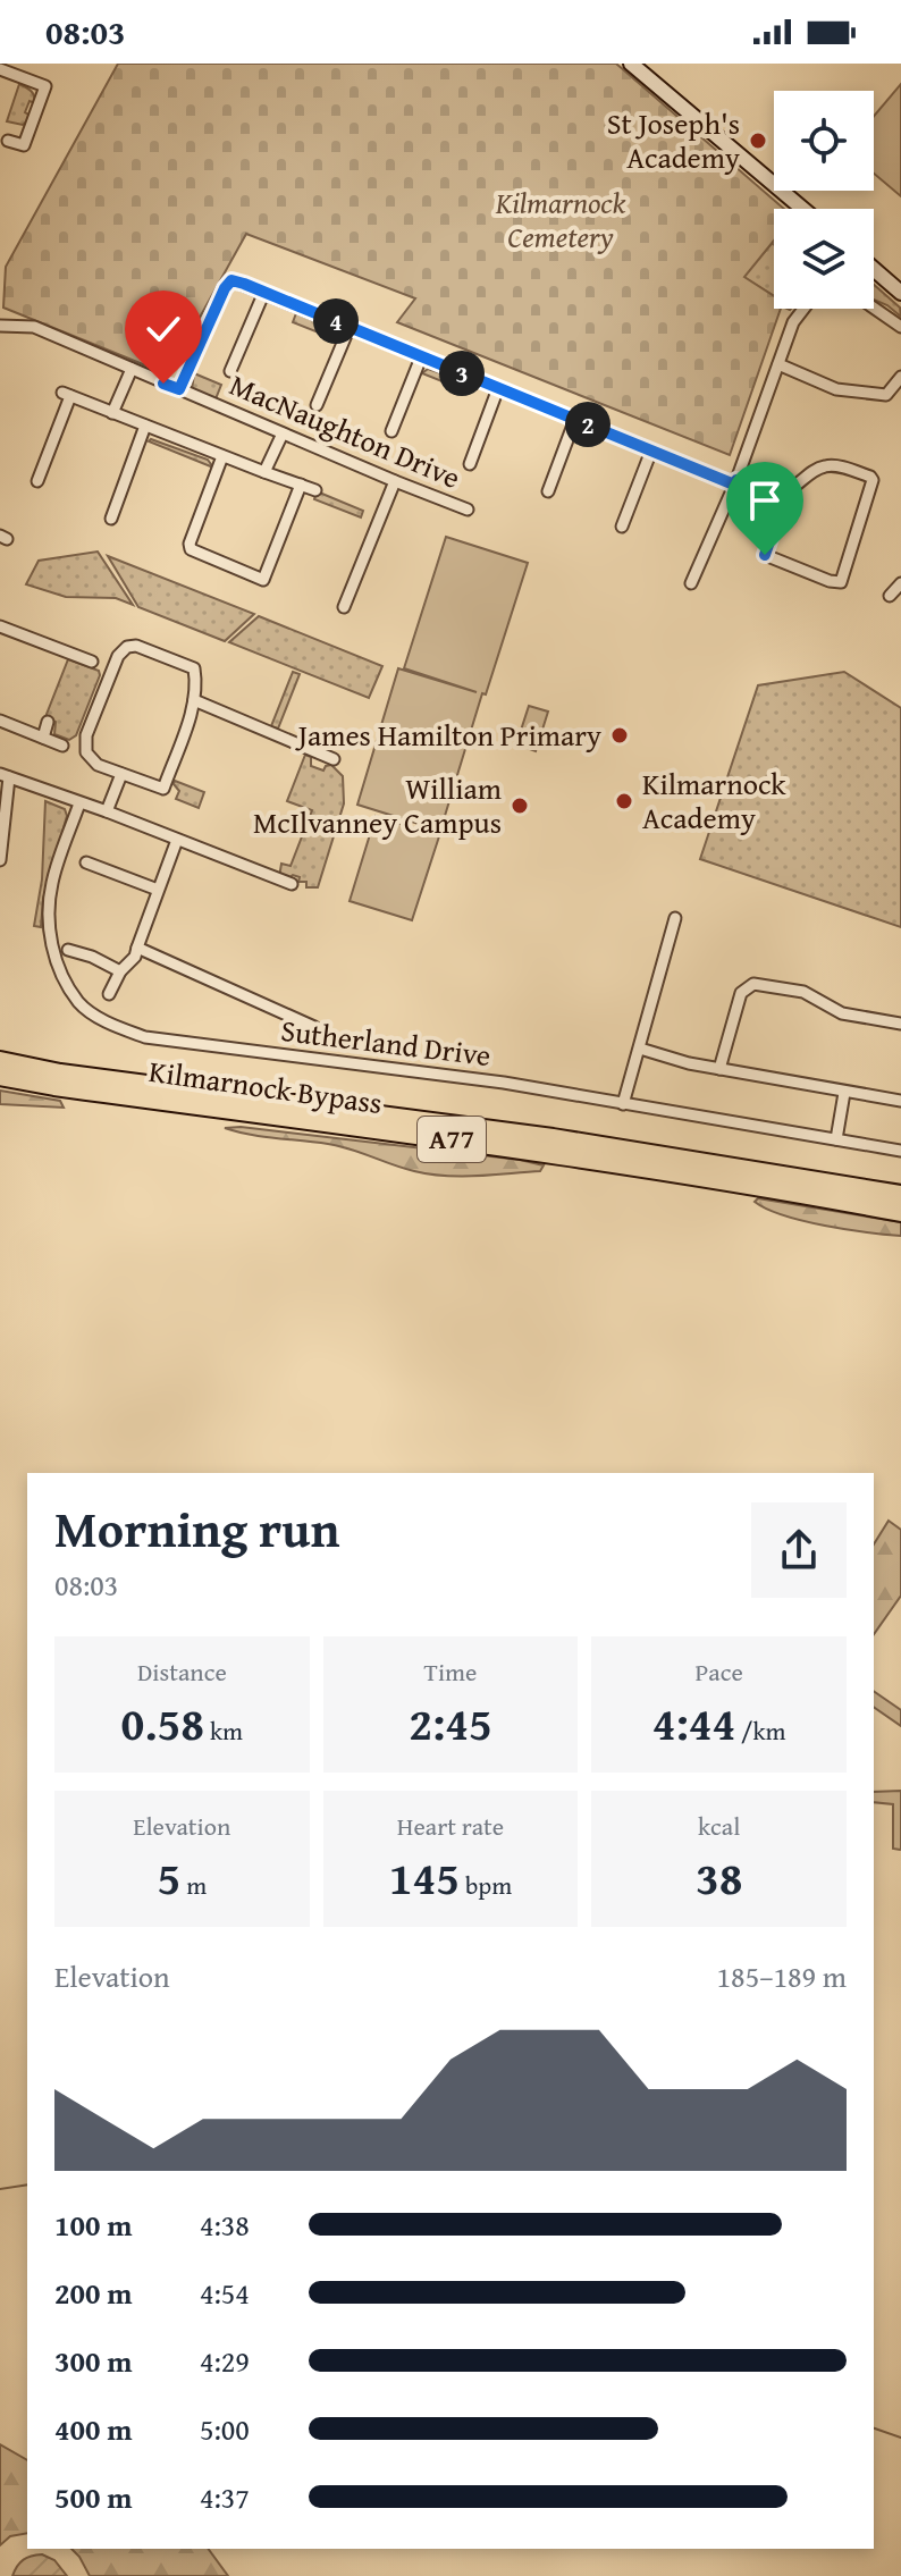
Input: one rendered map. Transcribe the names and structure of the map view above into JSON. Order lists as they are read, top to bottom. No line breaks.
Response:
{"streets":{"highway":["Kilmarnock Bypass","A77"],"street":["MacNaughton Drive","Sutherland Drive"]},"parks":["Kilmarnock Cemetery"],"places":["St Joseph's Academy","James Hamilton Primary","Kilmarnock Academy","William McIlvanney Campus"],"page":{"status":"08:03","pins":["4","3","2"],"heading":["Morning run","08:03"],"stats":[["Distance","0.58 km"],["Time","2:45"],["Pace","4:44 /km"],["Elevation","5 m"],["Heart rate","145 bpm"],["kcal","38"]],"chart":["Elevation","185–189 m"],"list":[{"name":"100 m","note":"4:38"},{"name":"200 m","note":"4:54"},{"name":"300 m","note":"4:29"},{"name":"400 m","note":"5:00"},{"name":"500 m","note":"4:37"}]}}
